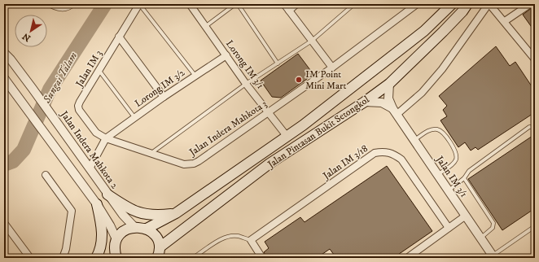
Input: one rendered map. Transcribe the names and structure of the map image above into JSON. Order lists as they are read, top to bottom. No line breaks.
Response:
{"streets":{"main road":["Jalan Pintasan Bukit Setongkol"],"street":["Lorong IM 3/1","Jalan IM 3","Lorong IM 3/2","Jalan Indera Mahkota 3","Jalan Indera Mahkota 2","Jalan IM 3/18","Jalan IM 3/1"]},"crossings":[["Lorong IM 3/1","Lorong IM 3/2"],["Lorong IM 3/1","Jalan Indera Mahkota 3"],["Lorong IM 3/1","Jalan Pintasan Bukit Setongkol"],["Jalan IM 3","Lorong IM 3/2"],["Jalan IM 3","Jalan Indera Mahkota 3"],["Lorong IM 3/2","Jalan Indera Mahkota 3"],["Jalan Pintasan Bukit Setongkol","Jalan IM 3/1"]],"water":["Sungai Talam"],"places":["IM Point Mini Mart"],"north":"bottom left"}
